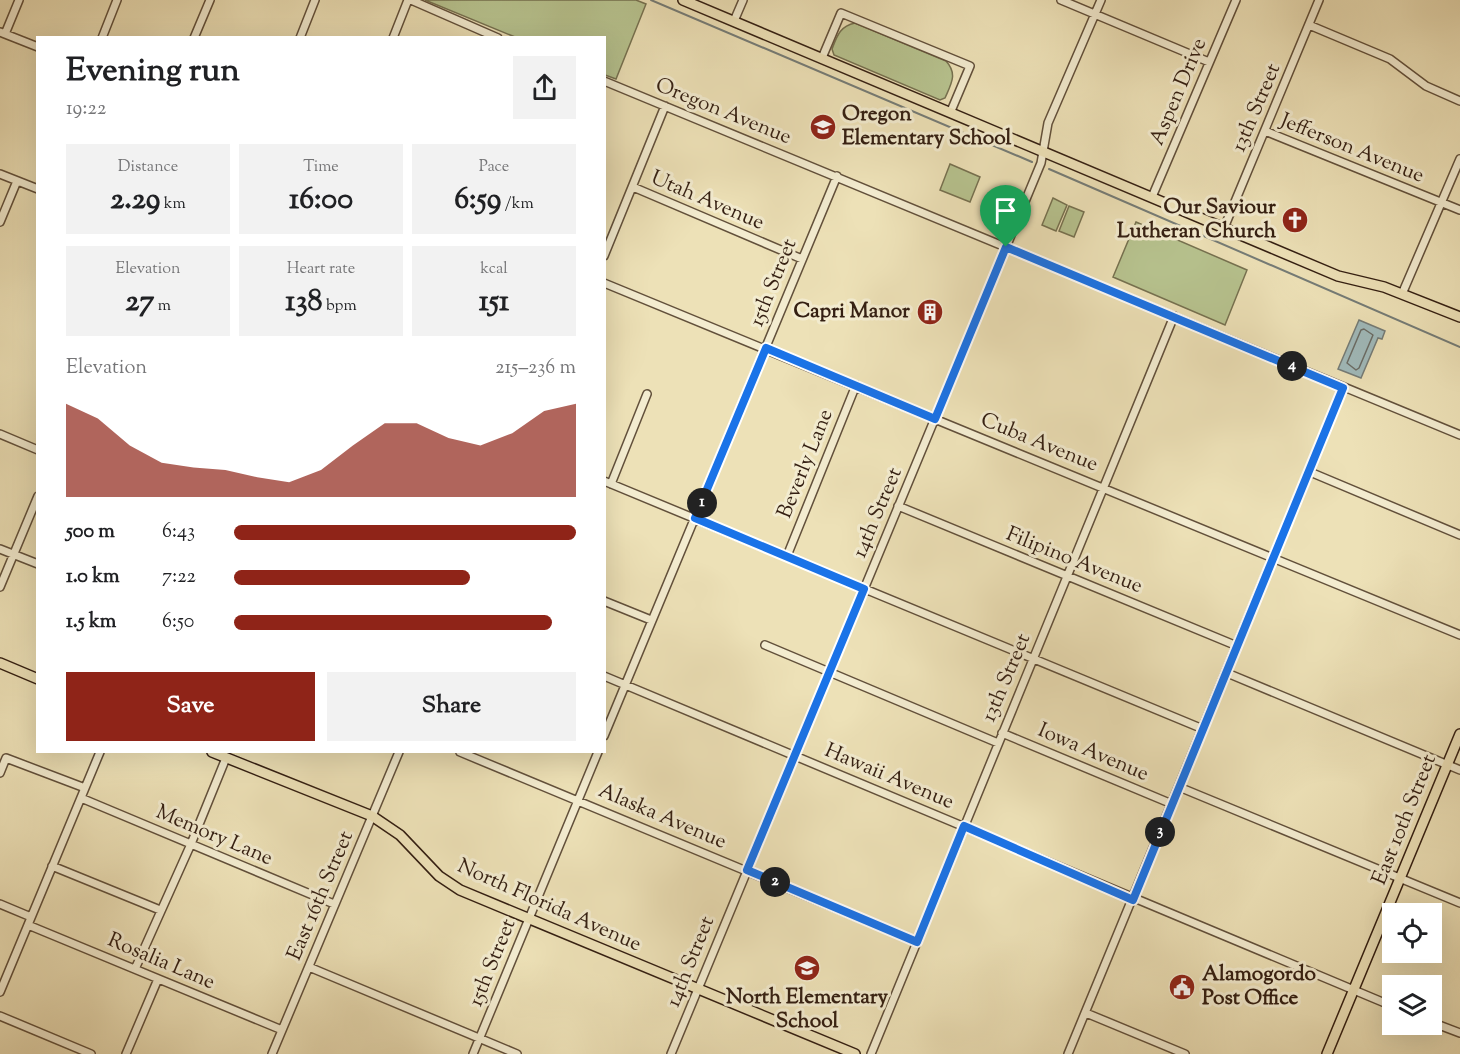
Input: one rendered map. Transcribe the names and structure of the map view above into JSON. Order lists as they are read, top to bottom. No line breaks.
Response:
{"streets":{"main road":["East 10th Street","North Florida Avenue"],"street":["Aspen Drive","13th Street","Oregon Avenue","Jefferson Avenue","Utah Avenue","15th Street","Cuba Avenue","Beverly Lane","14th Street","Filipino Avenue","Iowa Avenue","Hawaii Avenue","Alaska Avenue","Memory Lane","East 16th Street","Rosalia Lane"]},"crossings":[["13th Street","Oregon Avenue"],["13th Street","Jefferson Avenue"],["13th Street","Cuba Avenue"],["13th Street","Filipino Avenue"],["13th Street","Iowa Avenue"],["13th Street","Hawaii Avenue"],["13th Street","Alaska Avenue"],["Oregon Avenue","15th Street"],["Oregon Avenue","14th Street"],["Utah Avenue","15th Street"],["15th Street","Cuba Avenue"],["15th Street","Hawaii Avenue"],["15th Street","Alaska Avenue"],["15th Street","North Florida Avenue"],["Cuba Avenue","Beverly Lane"],["Cuba Avenue","14th Street"],["14th Street","Filipino Avenue"],["14th Street","Hawaii Avenue"],["14th Street","Alaska Avenue"],["14th Street","North Florida Avenue"],["Hawaii Avenue","East 10th Street"],["Memory Lane","East 16th Street"],["East 16th Street","North Florida Avenue"],["East 16th Street","Rosalia Lane"]],"places":{"school or university":["Oregon Elementary School","North Elementary School"],"church":["Our Saviour Lutheran Church"],"building":["Capri Manor"],"public building":["Alamogordo Post Office"]},"page":{"heading":["Evening run","19:22"],"stats":[["Distance","2.29 km"],["Time","16:00"],["Pace","6:59 /km"],["Elevation","27 m"],["Heart rate","138 bpm"],["kcal","151"]],"chart":["Elevation","215–236 m"],"pins":["4","1","3","2"],"list":[{"name":"500 m","note":"6:43"},{"name":"1.0 km","note":"7:22"},{"name":"1.5 km","note":"6:50"}],"buttons":["Save","Share"]}}
